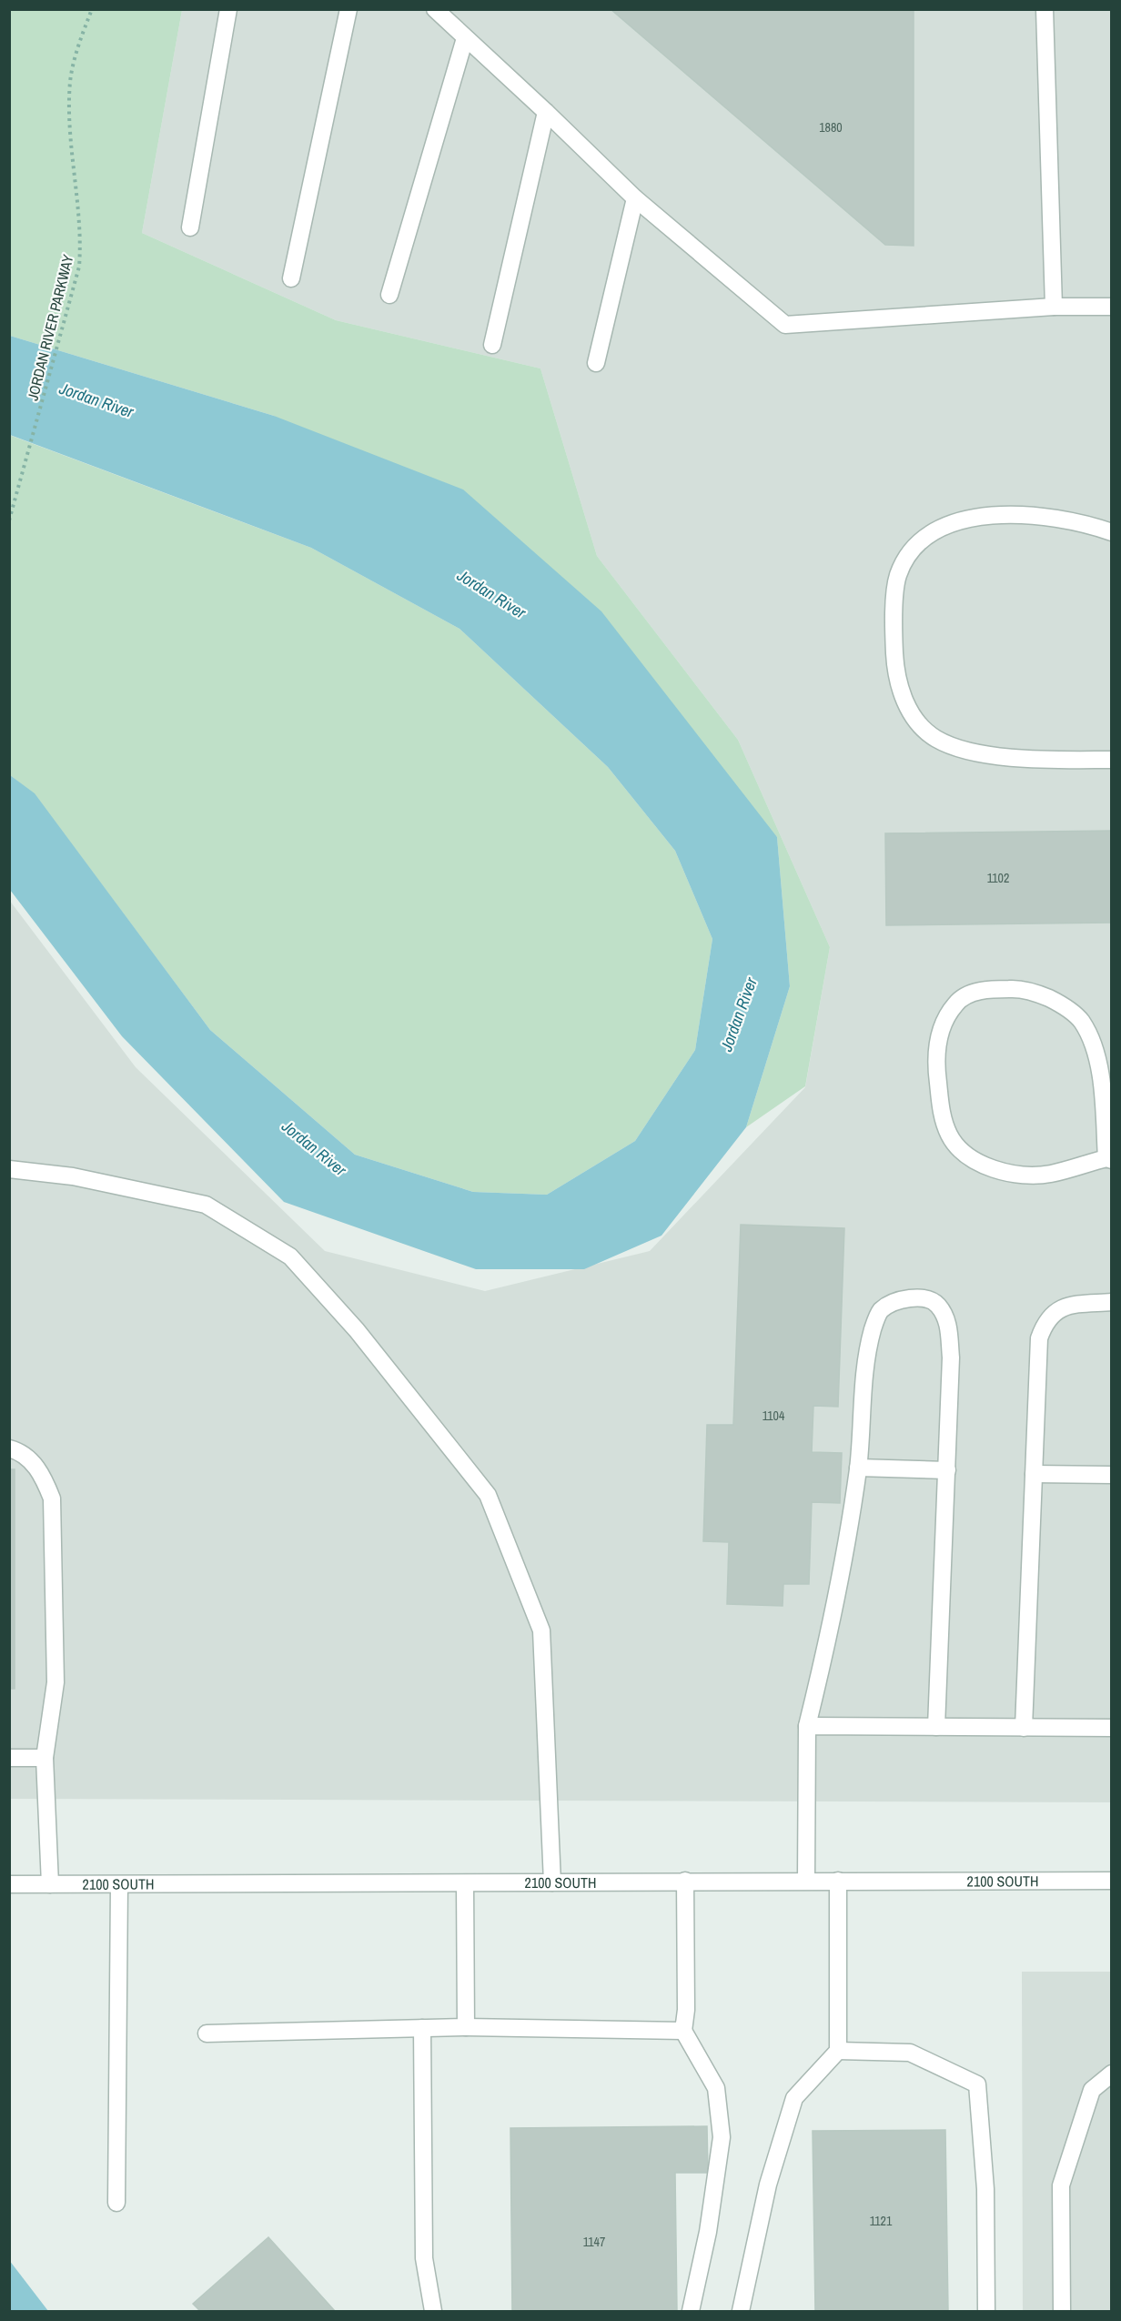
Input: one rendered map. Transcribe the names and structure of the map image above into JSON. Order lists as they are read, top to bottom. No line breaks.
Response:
{"streets":{"street":["2100 SOUTH"],"path":["JORDAN RIVER PARKWAY"]},"water":["Jordan River"],"house_numbers":["1880","1102","1104","1121","1147"]}
